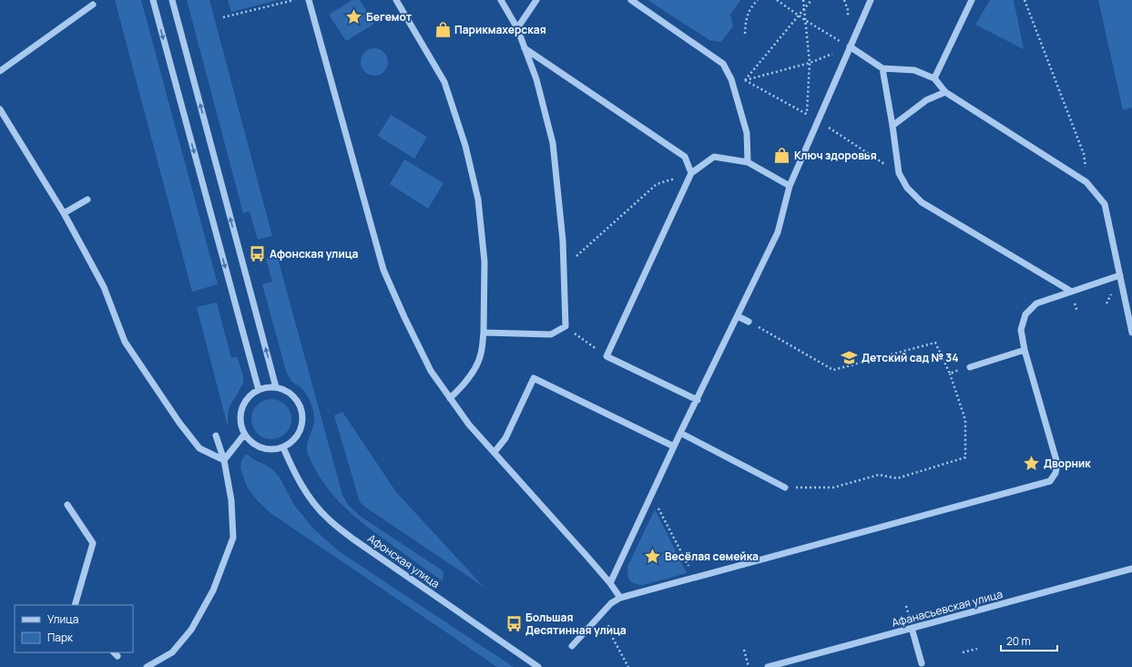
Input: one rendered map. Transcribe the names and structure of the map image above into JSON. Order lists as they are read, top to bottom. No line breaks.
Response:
{"streets":{"street":["Афонская улица","Афанасьевская улица"]},"places":{"place":["Бегемот","Дворник","Весёлая семейка"],"shop":["Парикмахерская","Ключ здоровья"],"bus stop":["Афонская улица","Большая Десятинная улица"],"school or university":["Детский сад № 34"]},"legend":["Улица","Парк"],"scale_bar":"20 m"}
